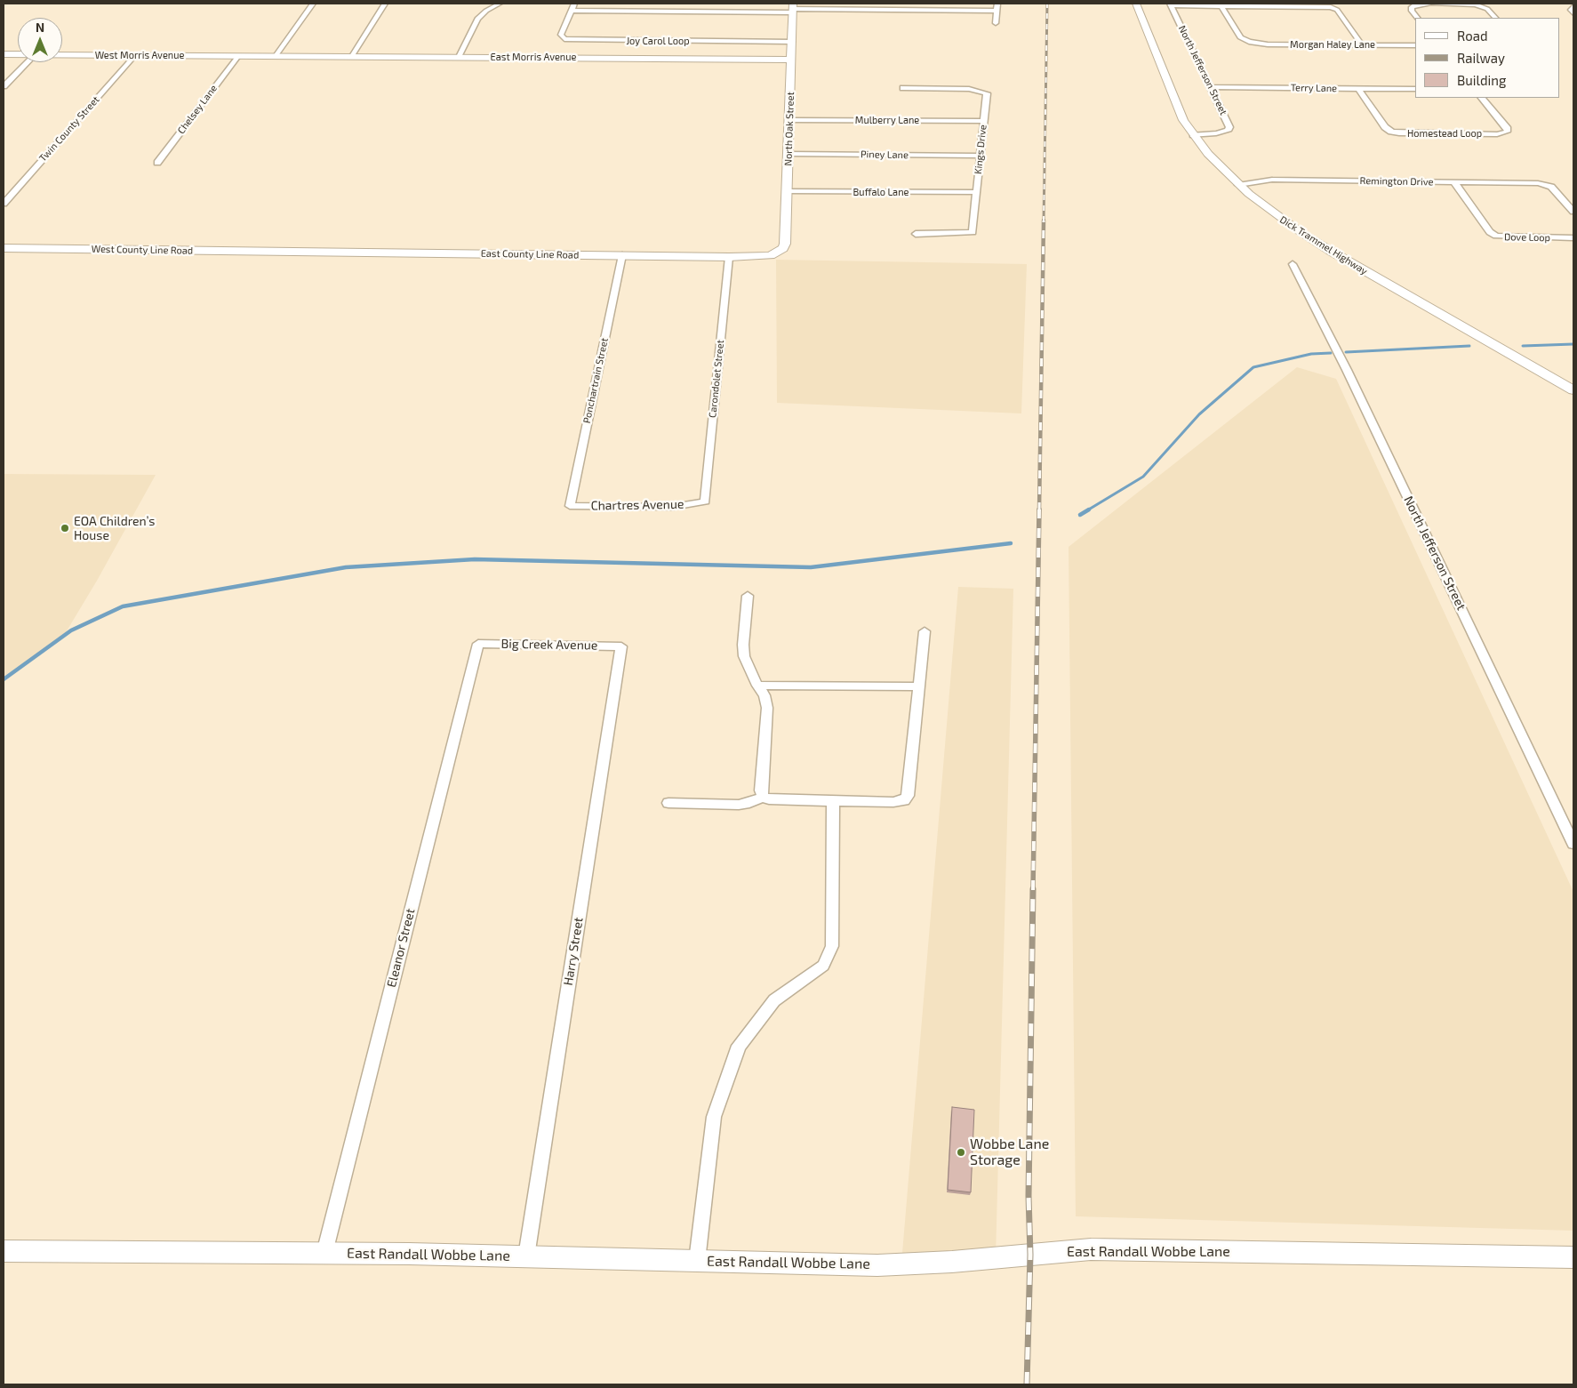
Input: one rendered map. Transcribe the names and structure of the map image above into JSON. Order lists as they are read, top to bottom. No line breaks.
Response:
{"streets":{"street":["Joy Carol Loop","Morgan Haley Lane","West Morris Avenue","East Morris Avenue","North Jefferson Street","Terry Lane","Chelsey Lane","Mulberry Lane","Twin County Street","North Oak Street","Homestead Loop","Kings Drive","Piney Lane","Remington Drive","Buffalo Lane","Dove Loop","Dick Trammel Highway","West County Line Road","East County Line Road","Carondolet Street","Ponchartrain Street","Chartres Avenue","Big Creek Avenue","Eleanor Street","Harry Street","East Randall Wobbe Lane"]},"crossings":[["Joy Carol Loop","North Oak Street"],["West Morris Avenue","East Morris Avenue"],["West Morris Avenue","Chelsey Lane"],["West Morris Avenue","Twin County Street"],["East Morris Avenue","North Oak Street"],["North Jefferson Street","Terry Lane"],["North Jefferson Street","Dick Trammel Highway"],["Terry Lane","Homestead Loop"],["Mulberry Lane","North Oak Street"],["Mulberry Lane","Kings Drive"],["North Oak Street","Piney Lane"],["North Oak Street","Buffalo Lane"],["North Oak Street","East County Line Road"],["Kings Drive","Piney Lane"],["Kings Drive","Buffalo Lane"],["Remington Drive","Dove Loop"],["Remington Drive","Dick Trammel Highway"],["West County Line Road","East County Line Road"],["East County Line Road","Carondolet Street"],["East County Line Road","Ponchartrain Street"],["Carondolet Street","Chartres Avenue"],["Ponchartrain Street","Chartres Avenue"],["Big Creek Avenue","Eleanor Street"],["Big Creek Avenue","Harry Street"],["Eleanor Street","East Randall Wobbe Lane"],["Harry Street","East Randall Wobbe Lane"]],"places":["EOA Children’s House","Wobbe Lane Storage"],"legend":["Road","Railway","Building"],"north":"top"}
